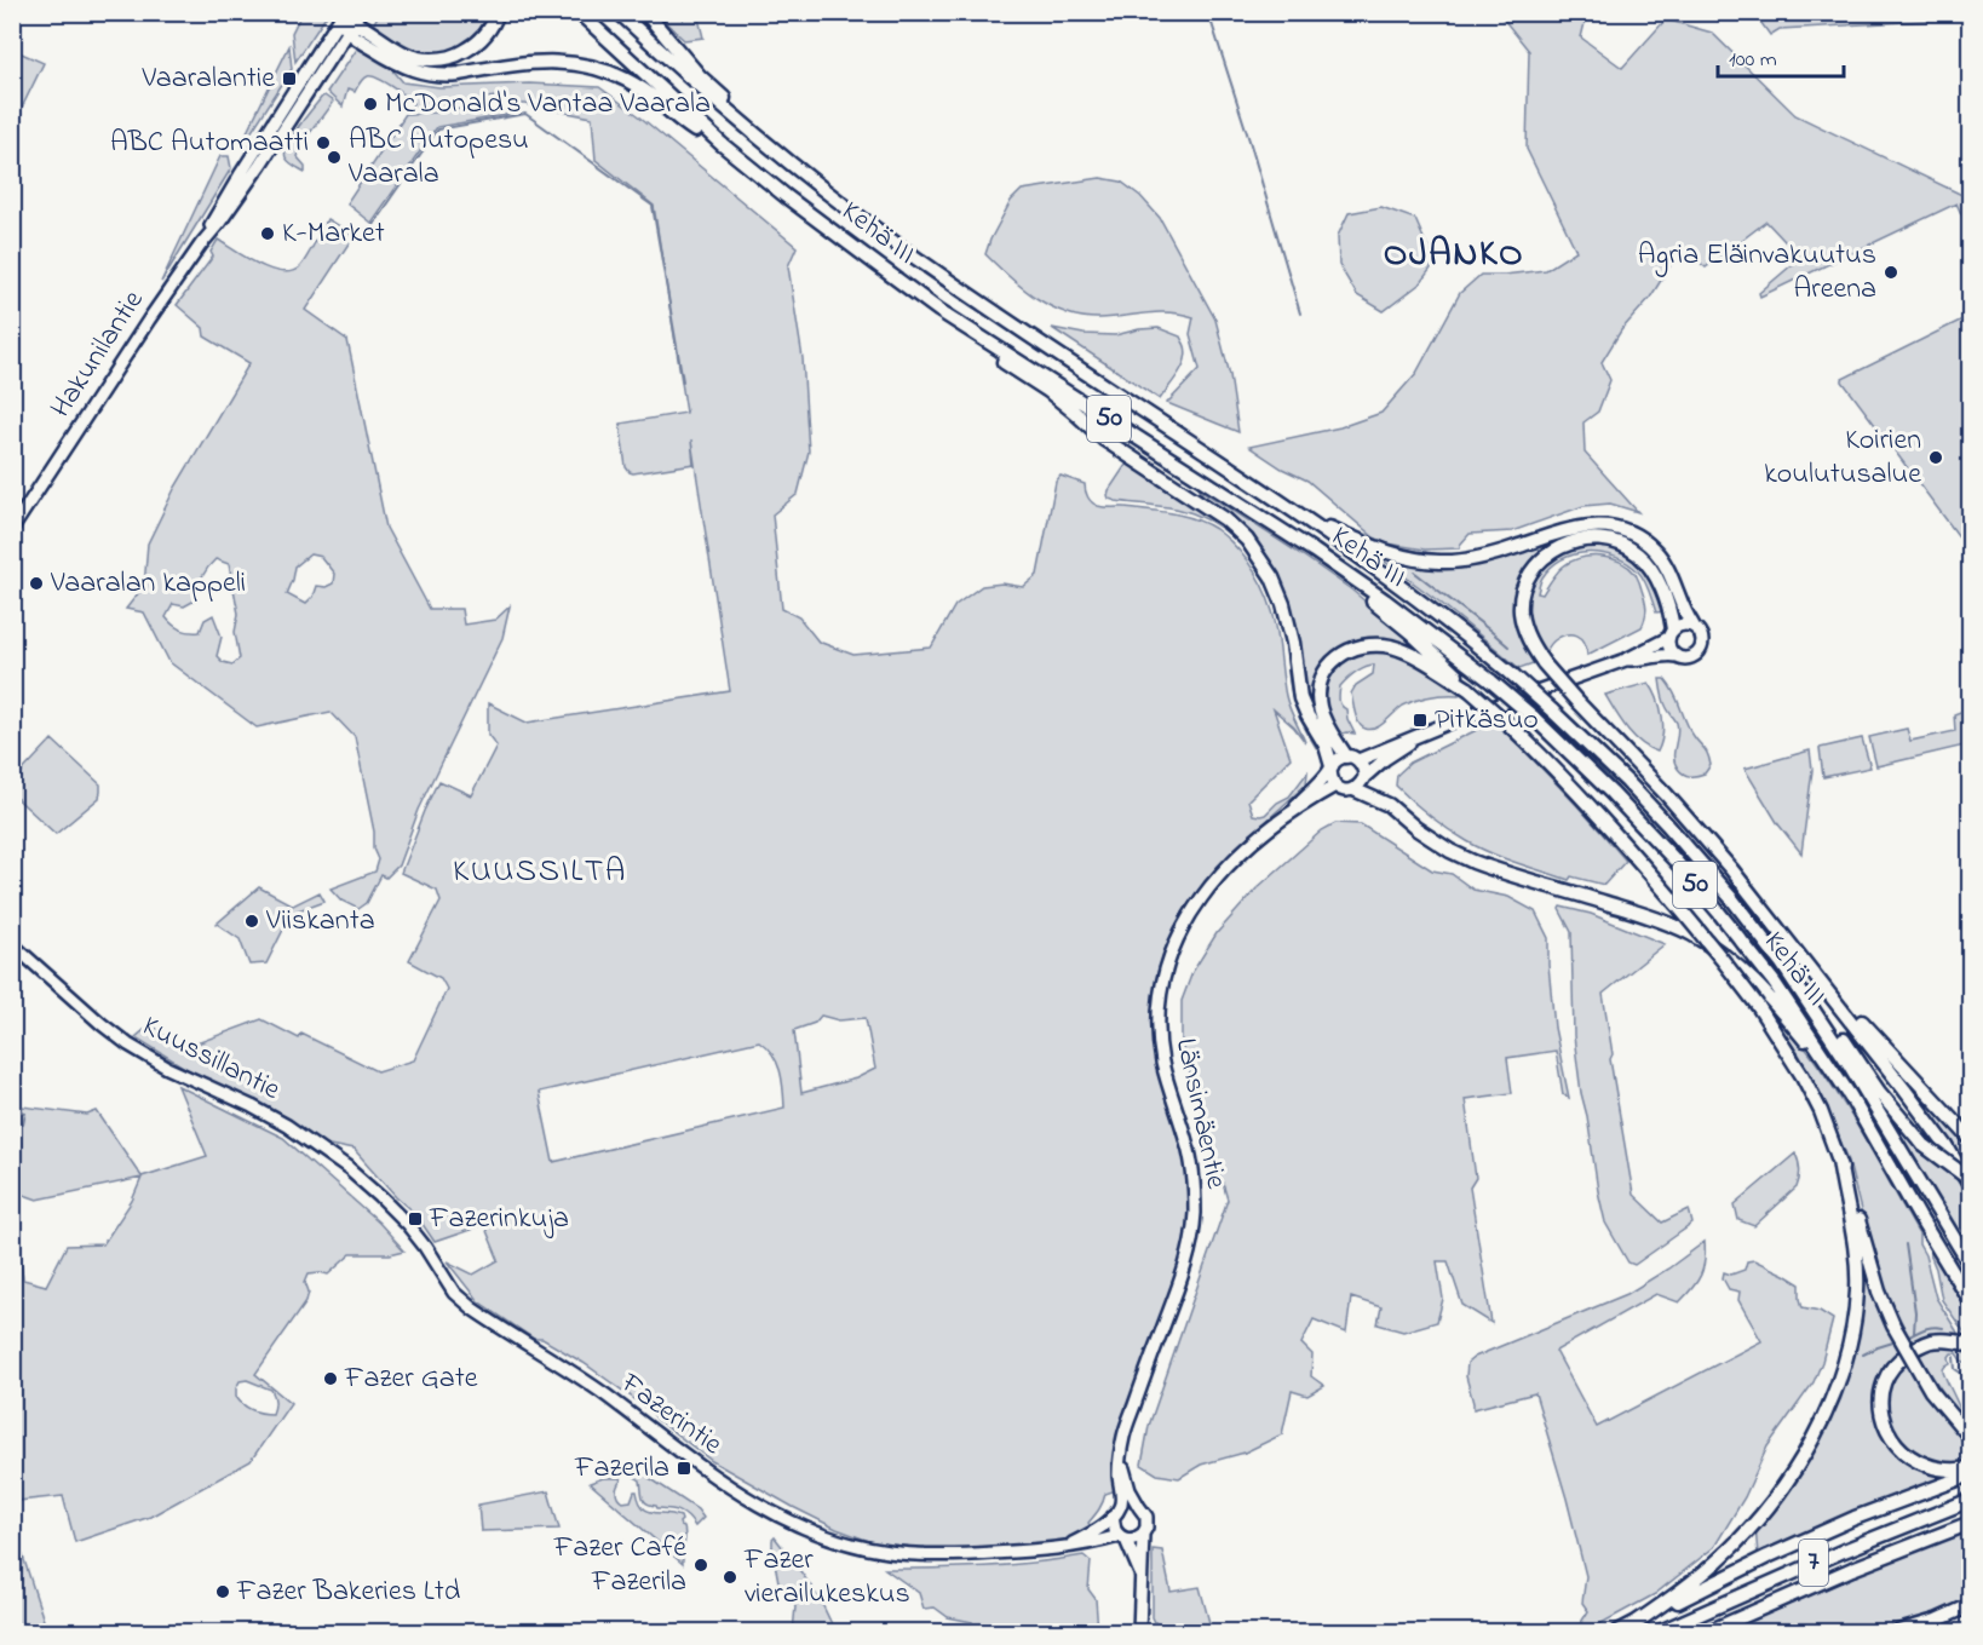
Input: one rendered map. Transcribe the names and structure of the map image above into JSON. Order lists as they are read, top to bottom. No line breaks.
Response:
{"streets":{"highway":["Kehä III","50","7"],"main road":["Hakunilantie","Kuussillantie","Länsimäentie","Fazerintie"]},"crossings":[["Kuussillantie","Fazerintie"],["Länsimäentie","Fazerintie"]],"districts":["OJANKO","KUUSSILTA"],"places":{"transit":["Vaaralantie","Pitkäsuo","Fazerinkuja","Fazerila"],"other":["McDonald's Vantaa Vaarala","ABC Automaatti","ABC Autopesu Vaarala","K-Market","Agria Eläinvakuutus Areena","Koirien koulutusalue","Vaaralan kappeli","Viiskanta","Fazer Gate","Fazer Café Fazerila","Fazer vierailukeskus","Fazer Bakeries Ltd"]},"scale_bar":"100 m"}
